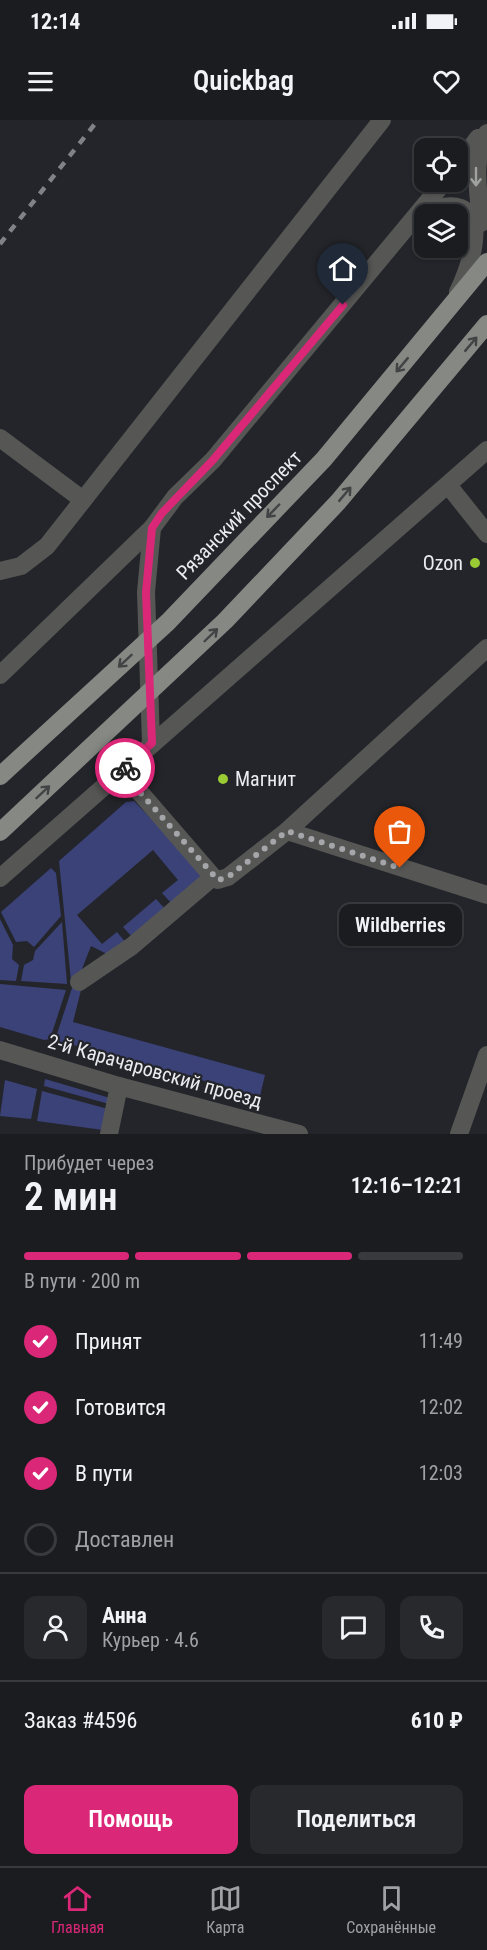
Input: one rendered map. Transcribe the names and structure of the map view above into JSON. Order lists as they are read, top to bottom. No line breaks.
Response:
{"streets":{"main road":["Рязанский проспект"],"street":["2-й Карачаровский проезд"]},"places":["Ozon","Магнит","Wildberries"],"page":{"status":"12:14","header":"Quickbag","bubble":"Wildberries","heading":["2 мин","Прибудет через","12:16–12:21"],"panel":["Анна","Курьер · 4.6","Заказ #4596","610 ₽"],"bar":"В пути · 200 m","list":[["Принят","11:49"],["Готовится","12:02"],["В пути","12:03"],"Доставлен"],"buttons":["Помощь","Поделиться"],"tabs":["Главная","Карта","Сохранённые"]}}
